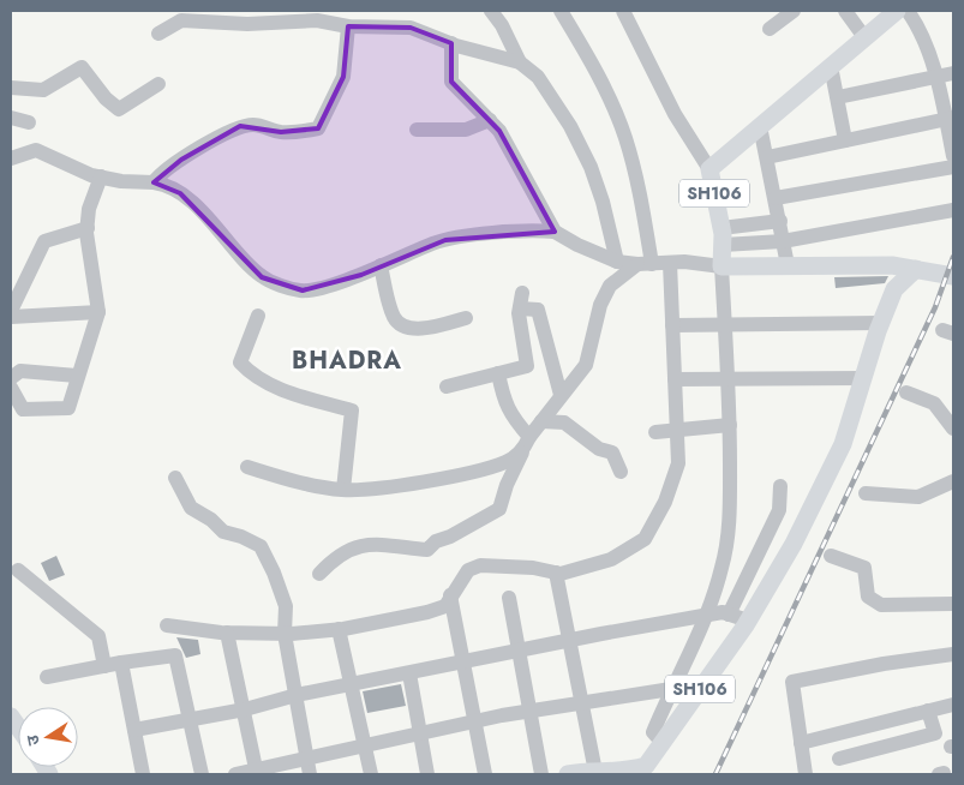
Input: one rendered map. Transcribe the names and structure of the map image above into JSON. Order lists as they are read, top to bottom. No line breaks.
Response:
{"streets":{"main road":["SH106"]},"districts":["BHADRA"],"north":"left"}
